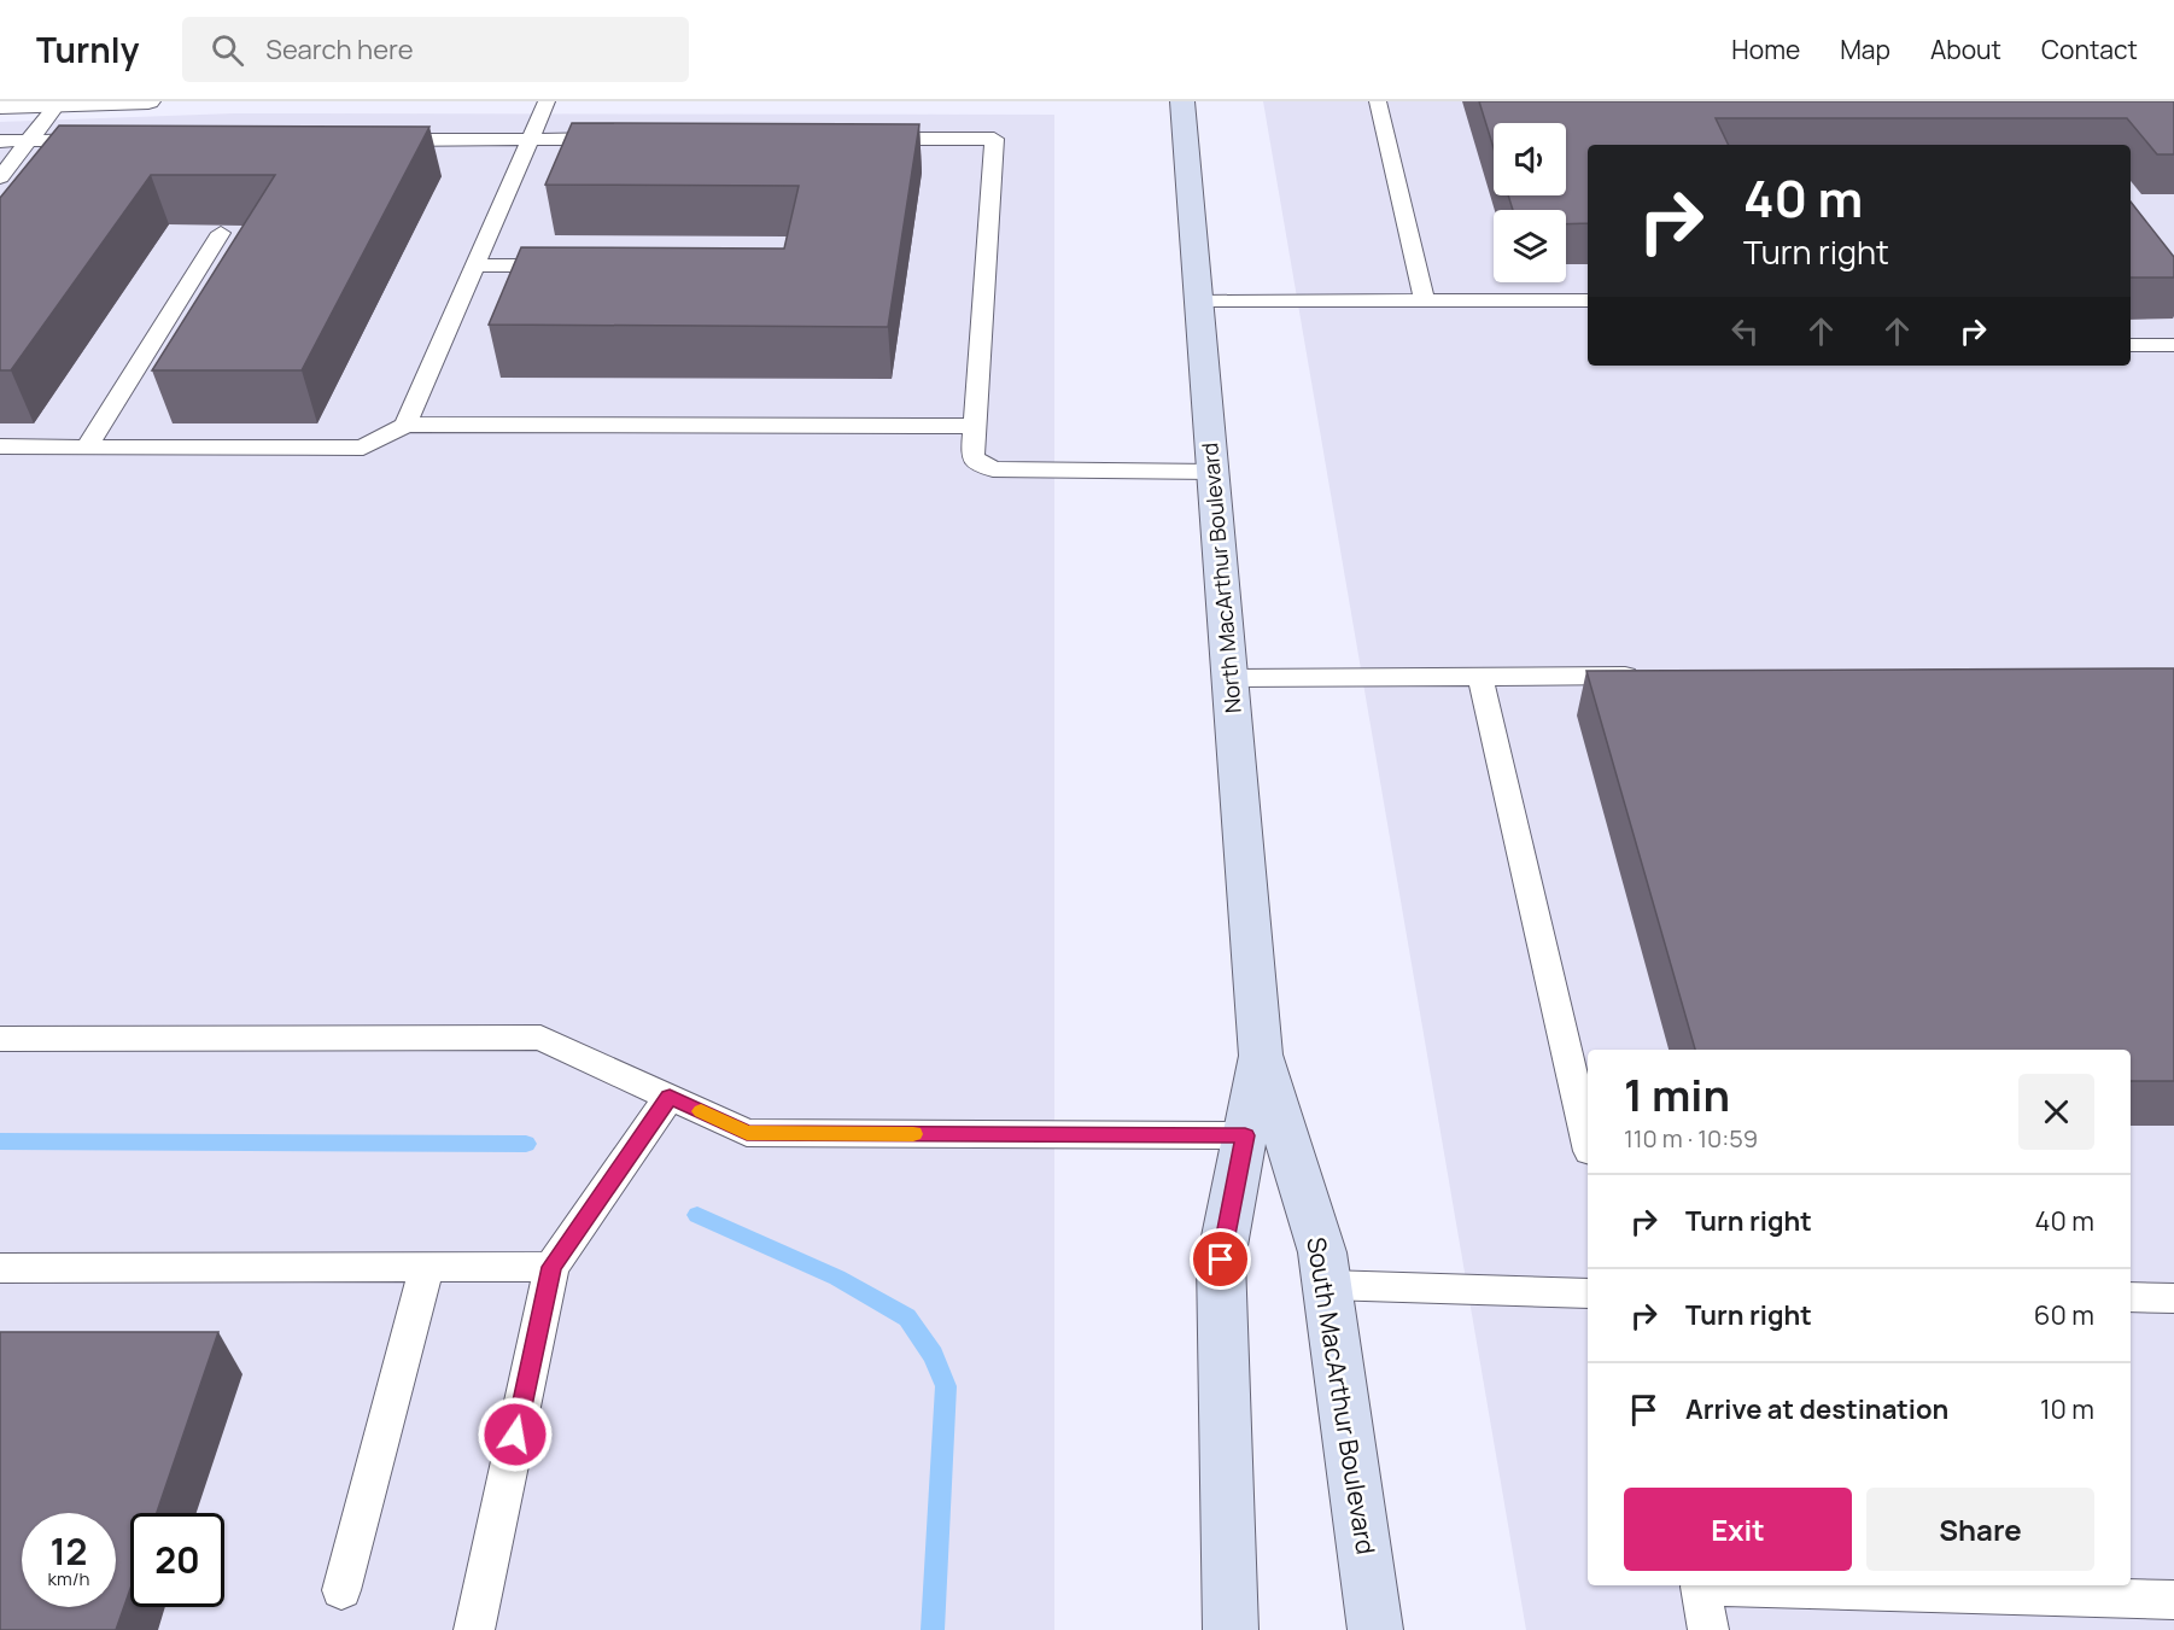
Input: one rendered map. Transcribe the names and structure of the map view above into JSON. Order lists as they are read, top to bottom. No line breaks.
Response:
{"streets":{"main road":["North MacArthur Boulevard","South MacArthur Boulevard"]},"crossings":[["North MacArthur Boulevard","South MacArthur Boulevard"]],"page":{"header":"Turnly","search":"Search here","nav":["Home","Map","About","Contact"],"turn":["40 m","Turn right"],"heading":["1 min","110 m · 10:59"],"list":[{"name":"Turn right","value":"40 m"},{"name":"Turn right","value":"60 m"},{"name":"Arrive at destination","value":"10 m"}],"buttons":["Exit","Share"],"speed":"12 km/h","limit":"20"}}
